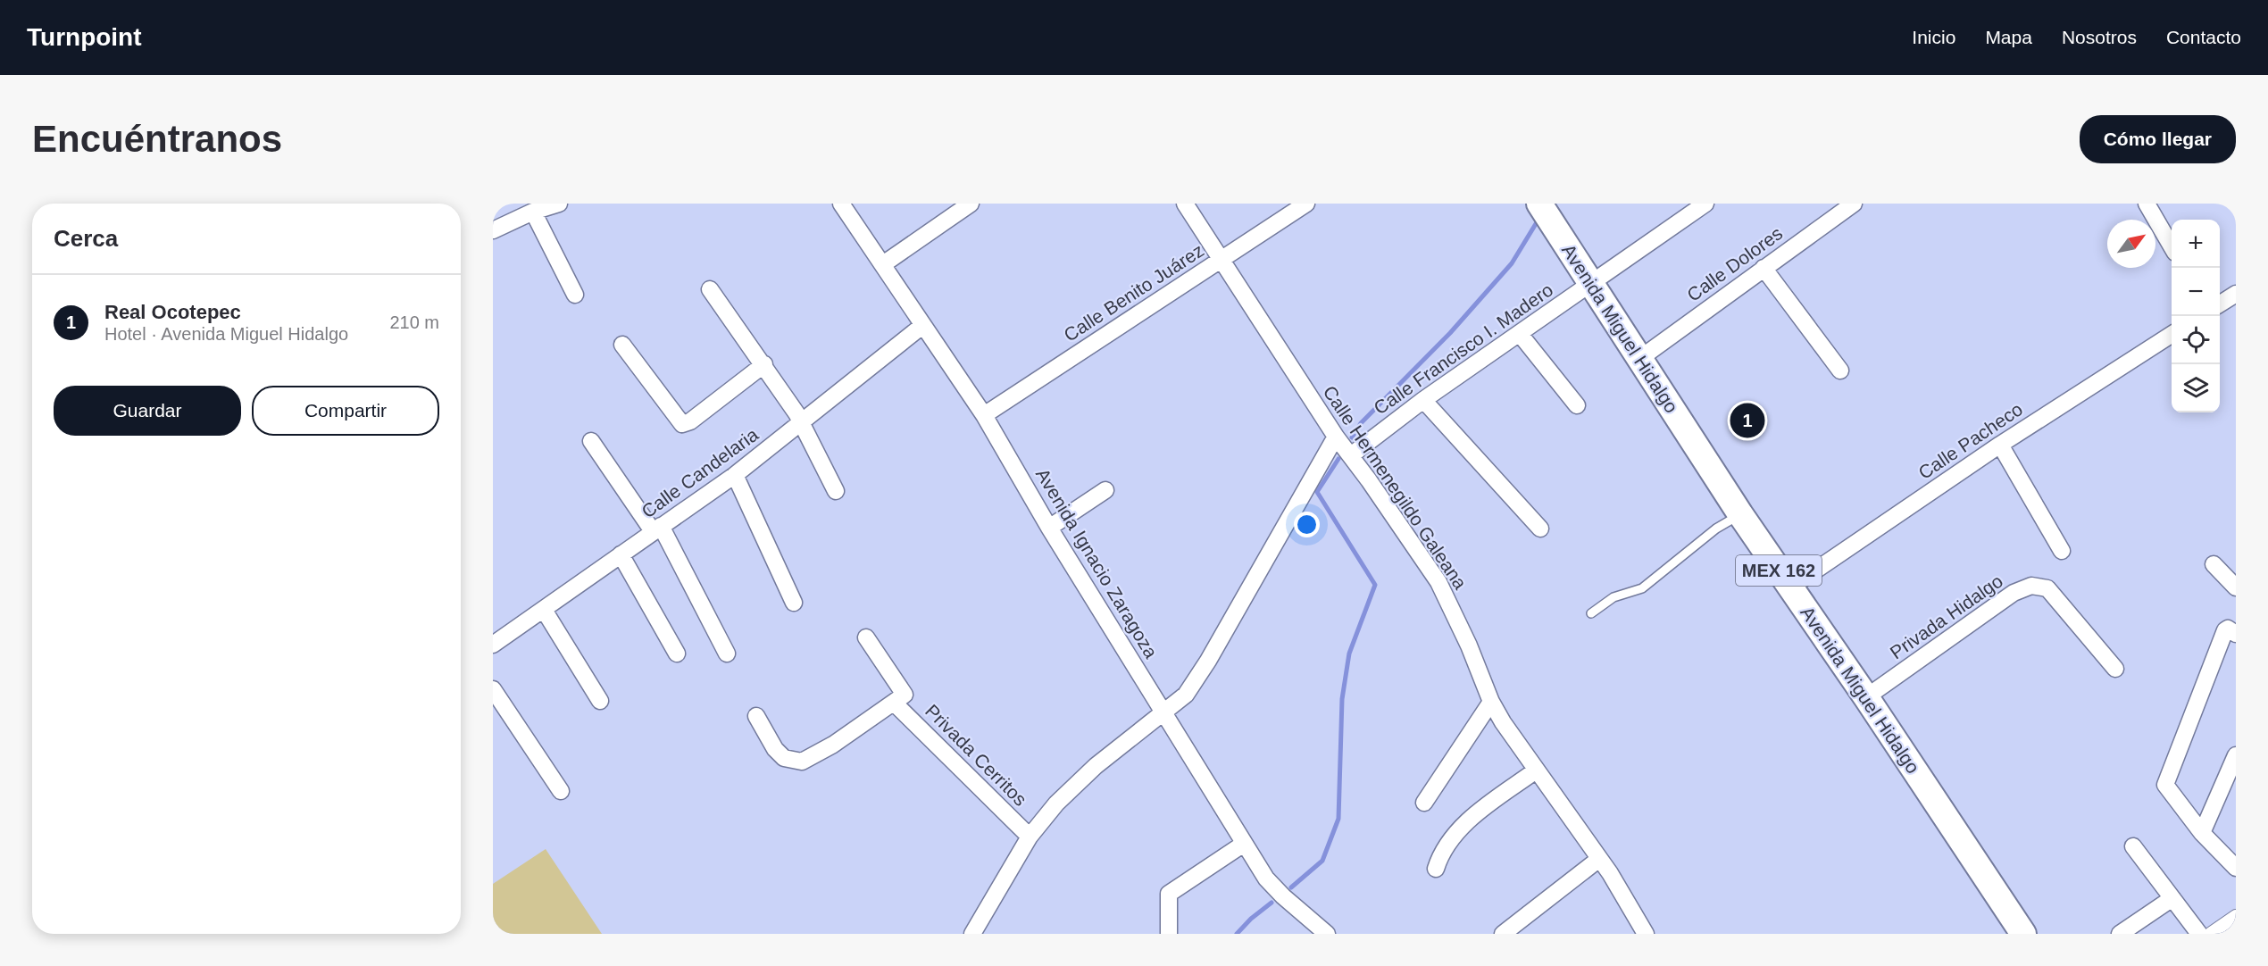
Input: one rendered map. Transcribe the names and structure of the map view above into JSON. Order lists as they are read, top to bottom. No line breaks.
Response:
{"streets":{"main road":["Avenida Miguel Hidalgo","MEX 162"],"street":["Calle Dolores","Calle Benito Juárez","Calle Francisco I. Madero","Calle Pacheco","Calle Candelaria","Calle Hermenegildo Galeana","Avenida Ignacio Zaragoza","Privada Hidalgo","Privada Cerritos"]},"crossings":[["Calle Dolores","Avenida Miguel Hidalgo"],["Calle Benito Juárez","Calle Hermenegildo Galeana"],["Calle Benito Juárez","Avenida Ignacio Zaragoza"],["Avenida Miguel Hidalgo","Calle Francisco I. Madero"],["Avenida Miguel Hidalgo","Calle Pacheco"],["Avenida Miguel Hidalgo","Privada Hidalgo"],["Calle Francisco I. Madero","Calle Hermenegildo Galeana"],["Calle Candelaria","Avenida Ignacio Zaragoza"]],"north":"top right","page":{"header":"Turnpoint","nav":["Inicio","Mapa","Nosotros","Contacto"],"buttons":["Cómo llegar",["Guardar","Compartir"]],"title":"Encuéntranos","heading":"Cerca","map_buttons":["+","−"],"list":[{"mark":"1","name":"Real Ocotepec","note":"Hotel · Avenida Miguel Hidalgo","value":"210 m"}],"pins":"1"}}
